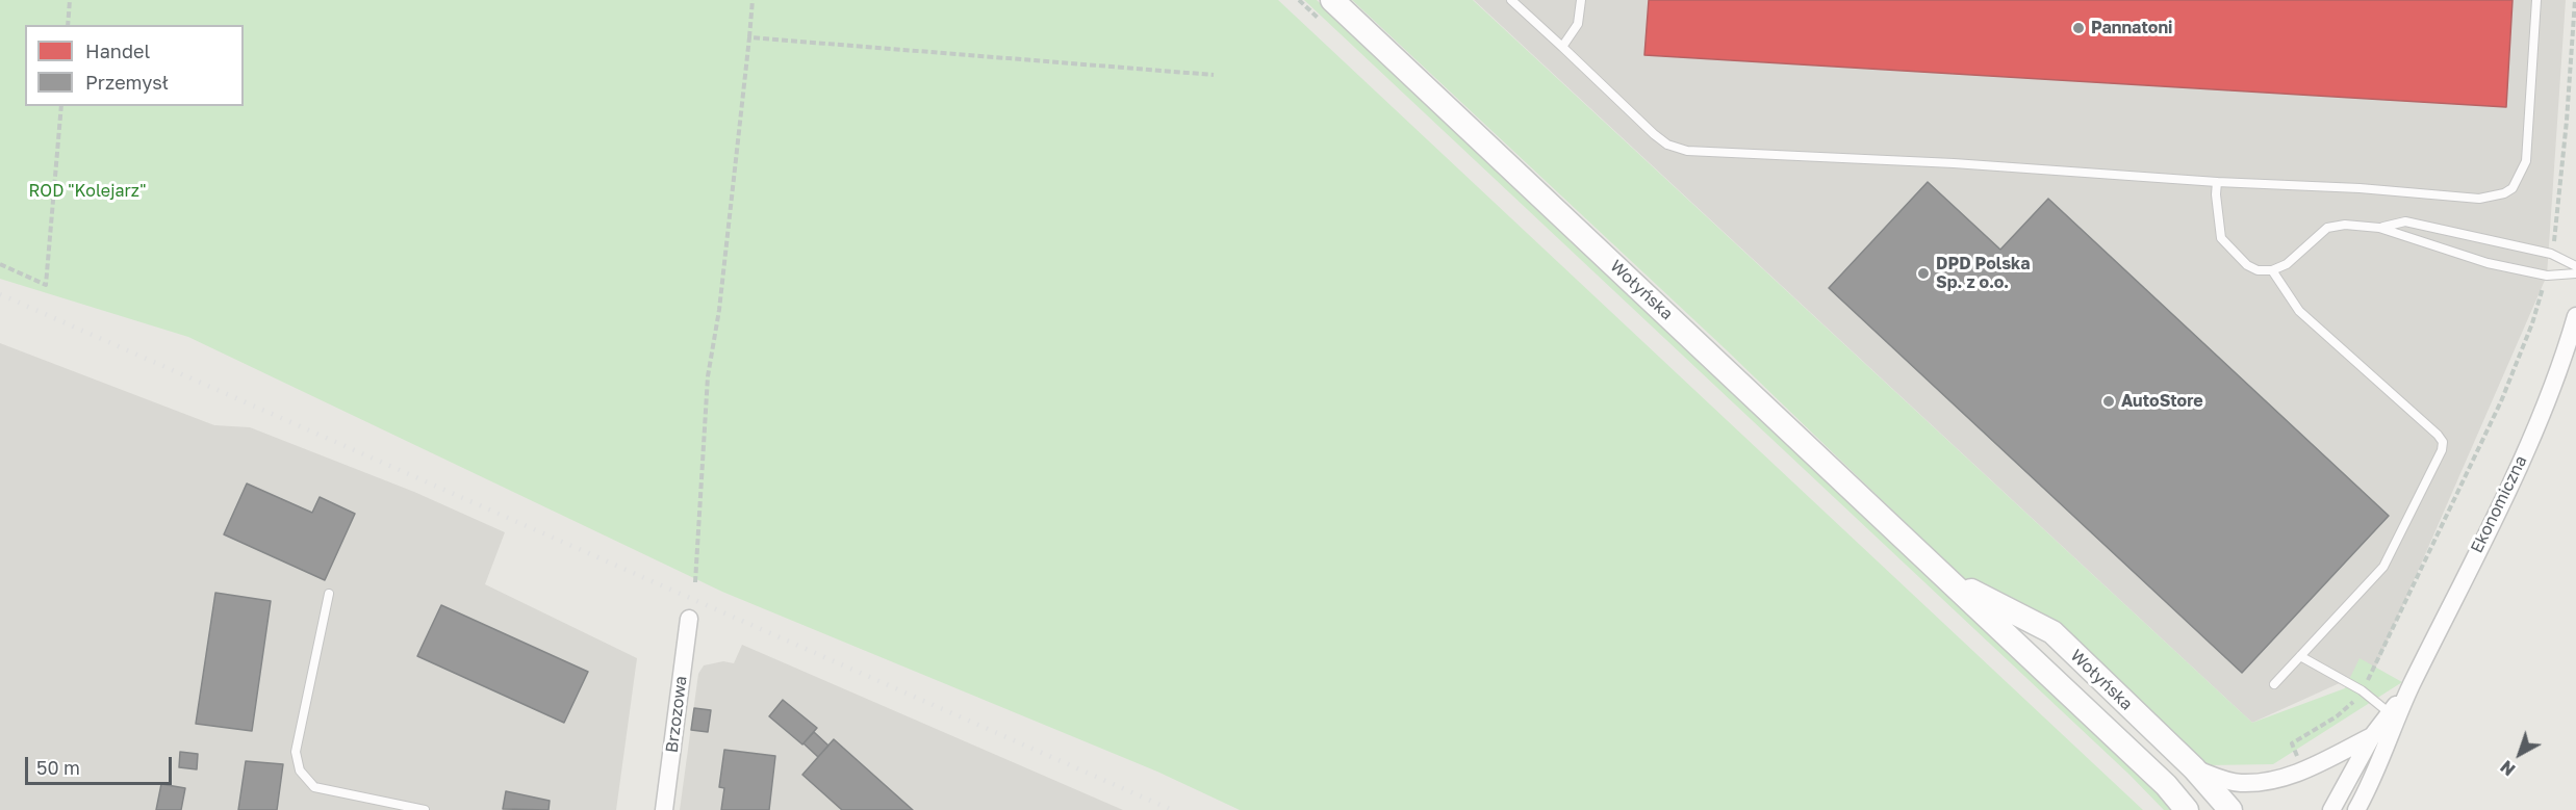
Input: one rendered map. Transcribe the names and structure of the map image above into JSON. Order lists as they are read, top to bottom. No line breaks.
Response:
{"streets":{"main road":["Wołyńska"],"street":["Ekonomiczna","Brzozowa"]},"parks":["ROD \"Kolejarz\""],"places":["Pannatoni","DPD Polska Sp. z o.o.","AutoStore"],"legend":["Handel","Przemysł"],"scale_bar":"50 m","north":"bottom left"}
